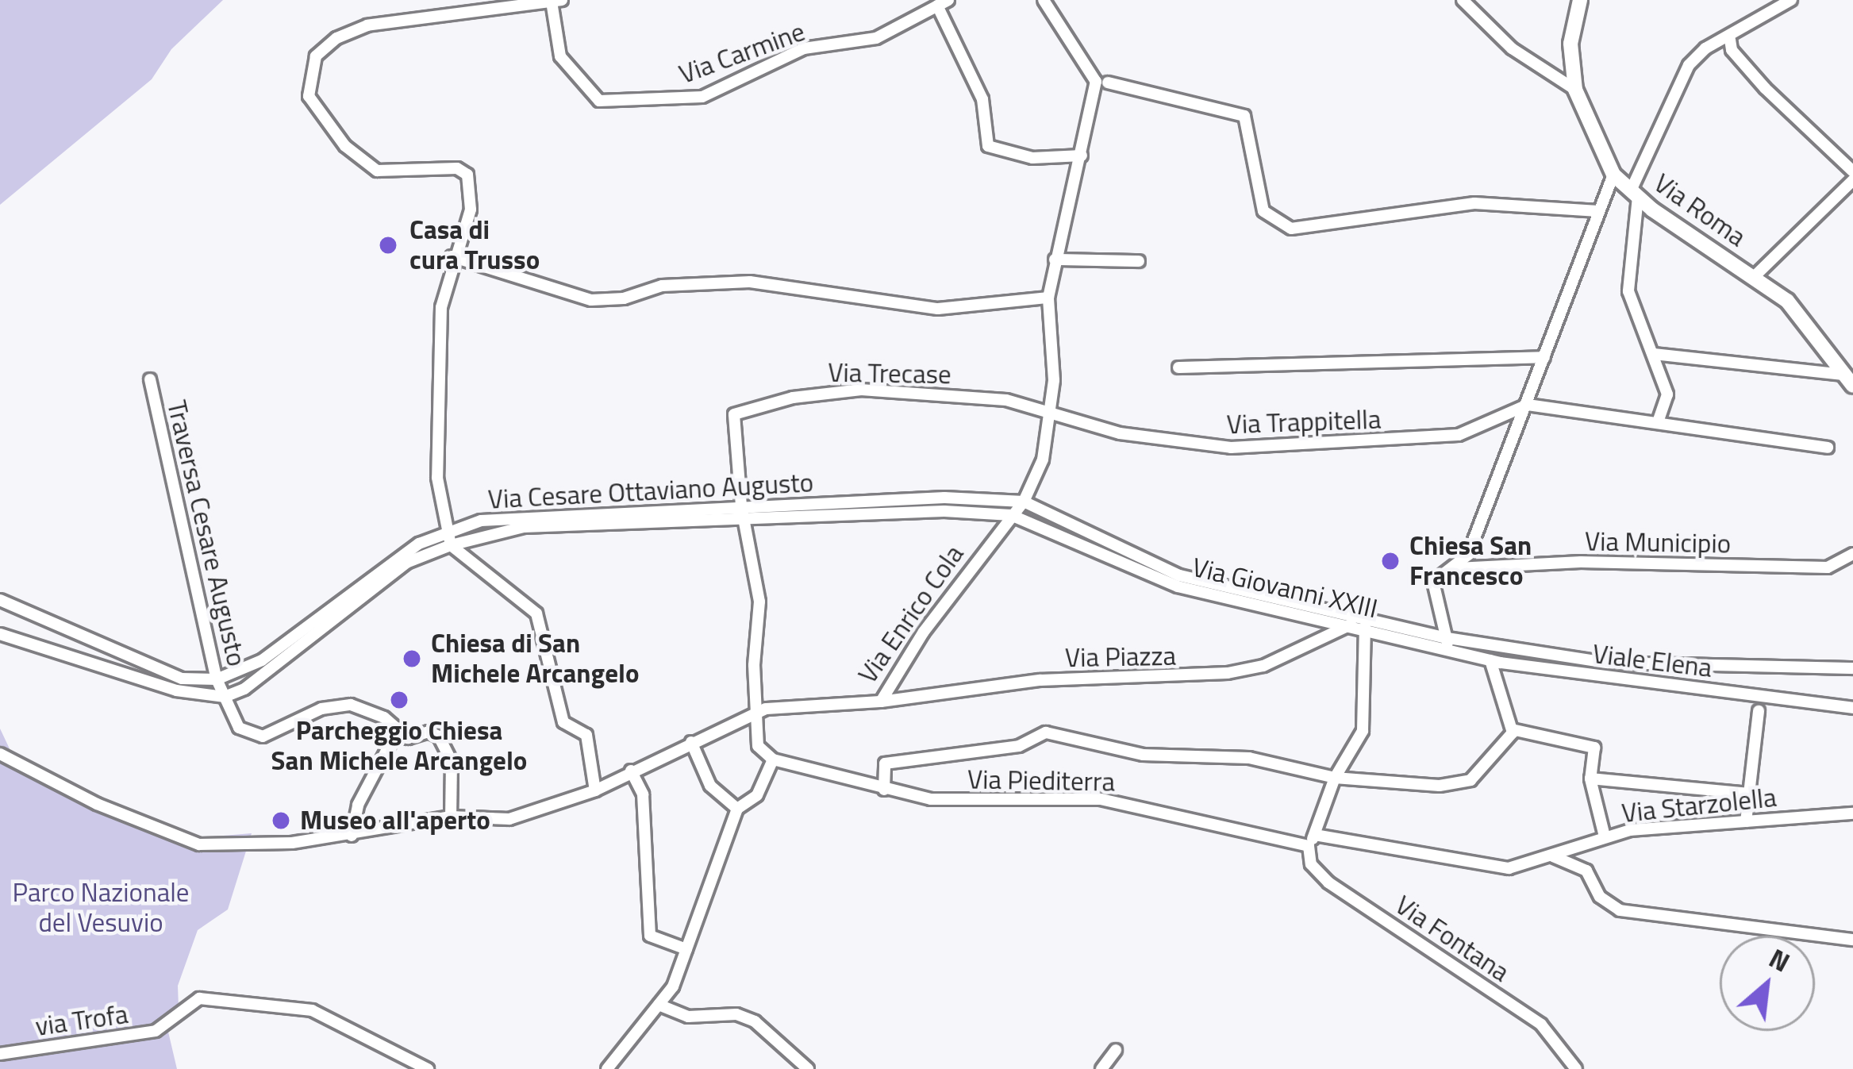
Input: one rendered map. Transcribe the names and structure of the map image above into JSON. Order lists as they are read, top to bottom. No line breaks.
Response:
{"streets":{"main road":["Via Roma"],"street":["Via Carmine","Via Trecase","Via Trappitella","Via Cesare Ottaviano Augusto","Traversa Cesare Augusto","Via Municipio","Via Giovanni XXIII","Via Enrico Cola","Via Piazza","Viale Elena","Via Piediterra","Via Starzolella","Via Fontana","via Trofa"]},"crossings":[["Via Trecase","Via Trappitella"],["Via Trecase","Via Cesare Ottaviano Augusto"],["Via Trecase","Via Enrico Cola"],["Via Cesare Ottaviano Augusto","Traversa Cesare Augusto"],["Via Cesare Ottaviano Augusto","Via Giovanni XXIII"],["Via Cesare Ottaviano Augusto","Via Enrico Cola"],["Via Giovanni XXIII","Via Enrico Cola"],["Via Giovanni XXIII","Via Piazza"],["Via Giovanni XXIII","Viale Elena"],["Via Enrico Cola","Via Piazza"],["Via Piediterra","Via Starzolella"],["Via Piediterra","Via Fontana"]],"parks":["Parco Nazionale del Vesuvio"],"places":["Casa di cura Trusso","Chiesa San Francesco","Chiesa di San Michele Arcangelo","Parcheggio Chiesa San Michele Arcangelo","Museo all'aperto"],"north":"top right"}
